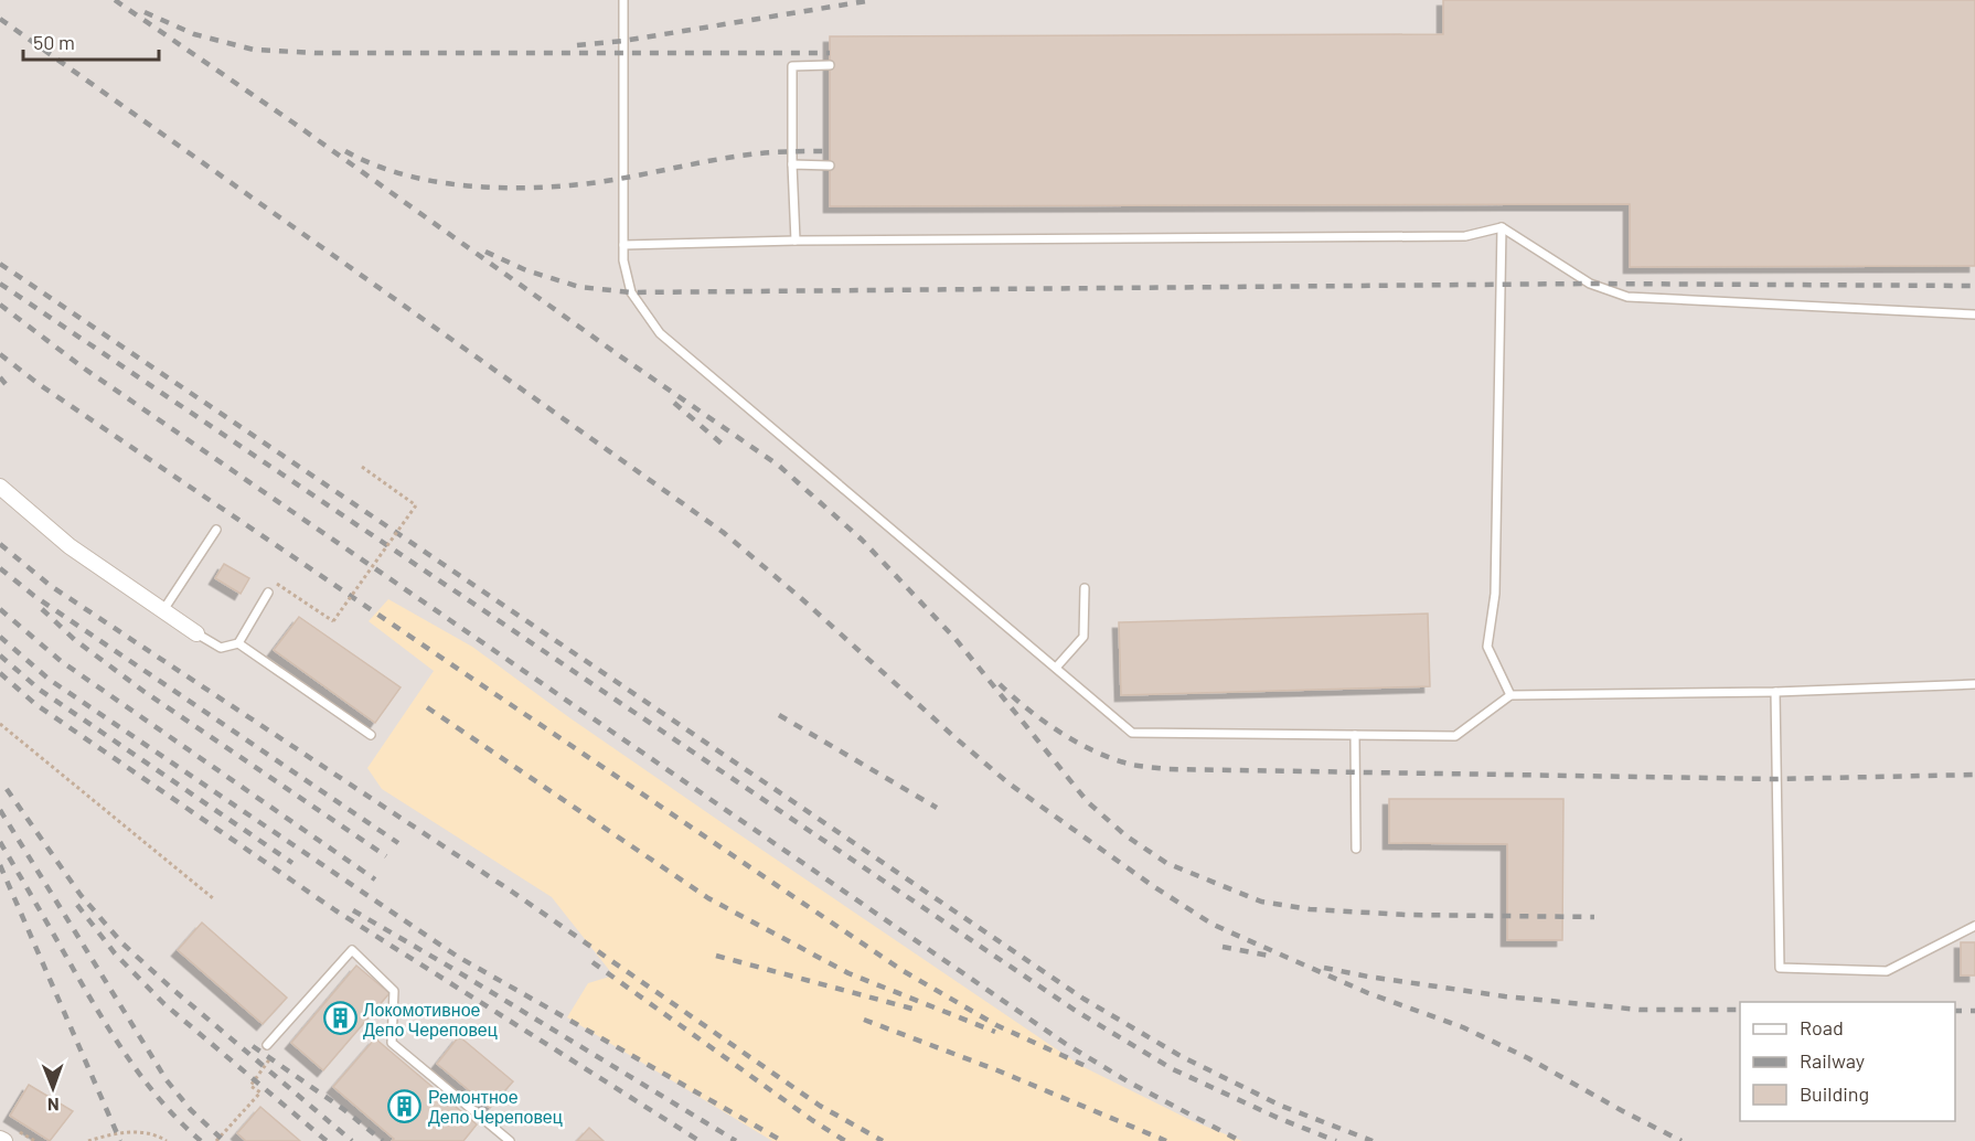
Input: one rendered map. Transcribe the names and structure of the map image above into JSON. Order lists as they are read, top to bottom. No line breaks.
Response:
{"places":{"building":["Локомотивное Депо Череповец","Ремонтное Депо Череповец"]},"legend":["Road","Railway","Building"],"scale_bar":"50 m","north":"bottom"}
